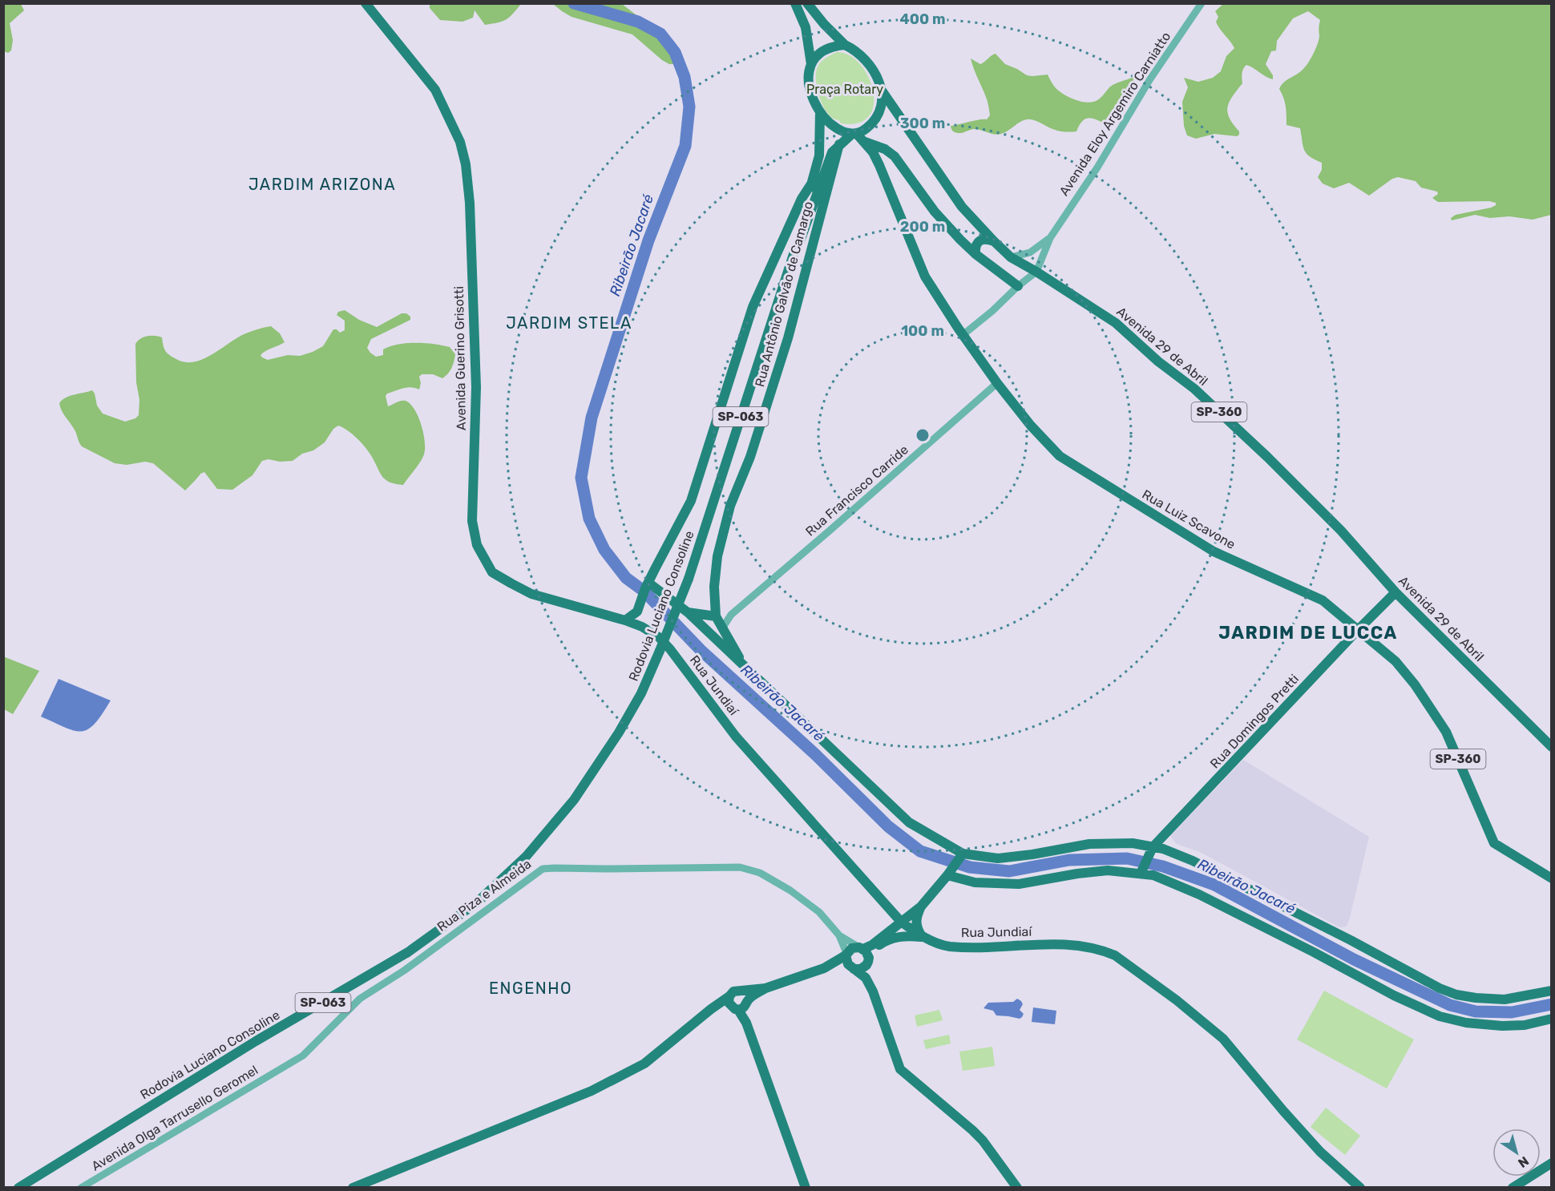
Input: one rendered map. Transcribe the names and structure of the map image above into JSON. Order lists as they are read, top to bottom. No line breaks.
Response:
{"streets":{"main road":["Rua Antônio Galvão de Camargo","Avenida 29 de Abril","Avenida Guerino Grisotti","SP-360","SP-063","Rua Luiz Scavone","Rodovia Luciano Consoline","Rua Jundiaí","Rua Domingos Pretti"],"street":["Avenida Eloy Argemiro Carniatto","Rua Francisco Carride","Rua Piza e Almeida","Avenida Olga Tarrusello Geromel"]},"crossings":[["Rua Antônio Galvão de Camargo","Rua Francisco Carride"],["Rua Antônio Galvão de Camargo","Rodovia Luciano Consoline"],["Avenida 29 de Abril","SP-063"],["Avenida 29 de Abril","Rua Luiz Scavone"],["Avenida 29 de Abril","Rodovia Luciano Consoline"],["Avenida 29 de Abril","Rua Domingos Pretti"],["Avenida Guerino Grisotti","Rodovia Luciano Consoline"],["Avenida Guerino Grisotti","Rua Jundiaí"],["SP-063","Rua Luiz Scavone"],["SP-063","Rodovia Luciano Consoline"],["Rua Francisco Carride","Rua Luiz Scavone"],["Rua Luiz Scavone","Rodovia Luciano Consoline"],["Rua Luiz Scavone","Rua Domingos Pretti"],["Rodovia Luciano Consoline","Rua Jundiaí"],["Rua Piza e Almeida","Avenida Olga Tarrusello Geromel"]],"districts":["JARDIM ARIZONA","JARDIM STELA","JARDIM DE LUCCA","ENGENHO"],"water":["Ribeirão Jacaré"],"parks":["Praça Rotary"],"north":"bottom right","rings":["400 m","300 m","200 m","100 m"]}
